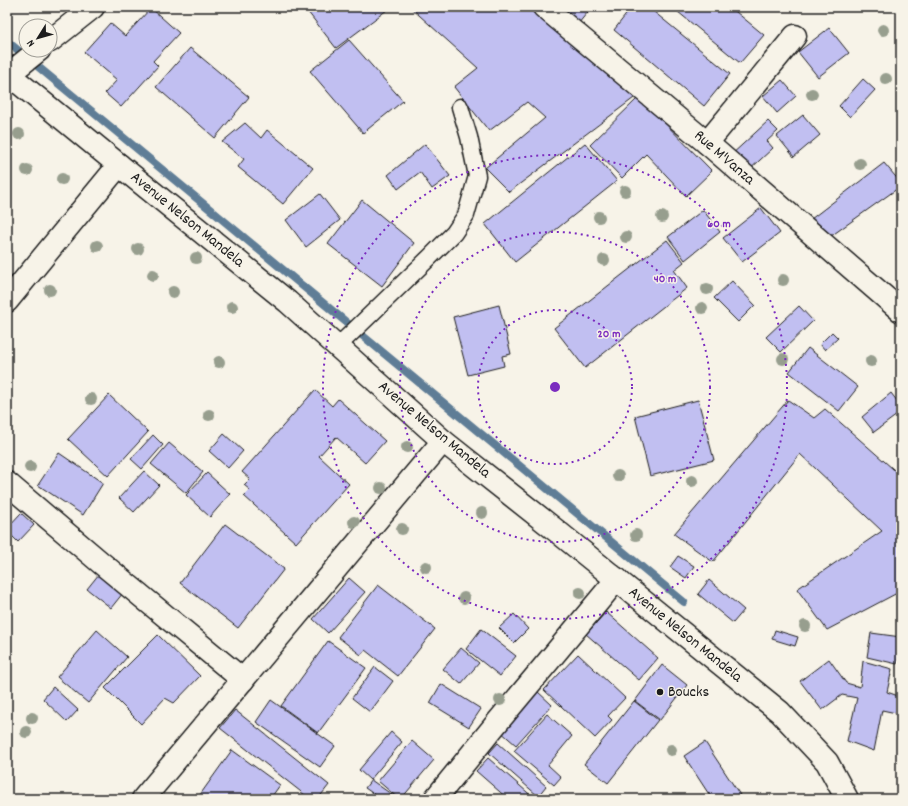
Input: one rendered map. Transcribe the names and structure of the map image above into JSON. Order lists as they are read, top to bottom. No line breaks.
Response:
{"streets":{"street":["Rue M'Vanza","Avenue Nelson Mandela"]},"places":["Boucks"],"north":"bottom left","rings":["60 m","40 m","20 m"]}
